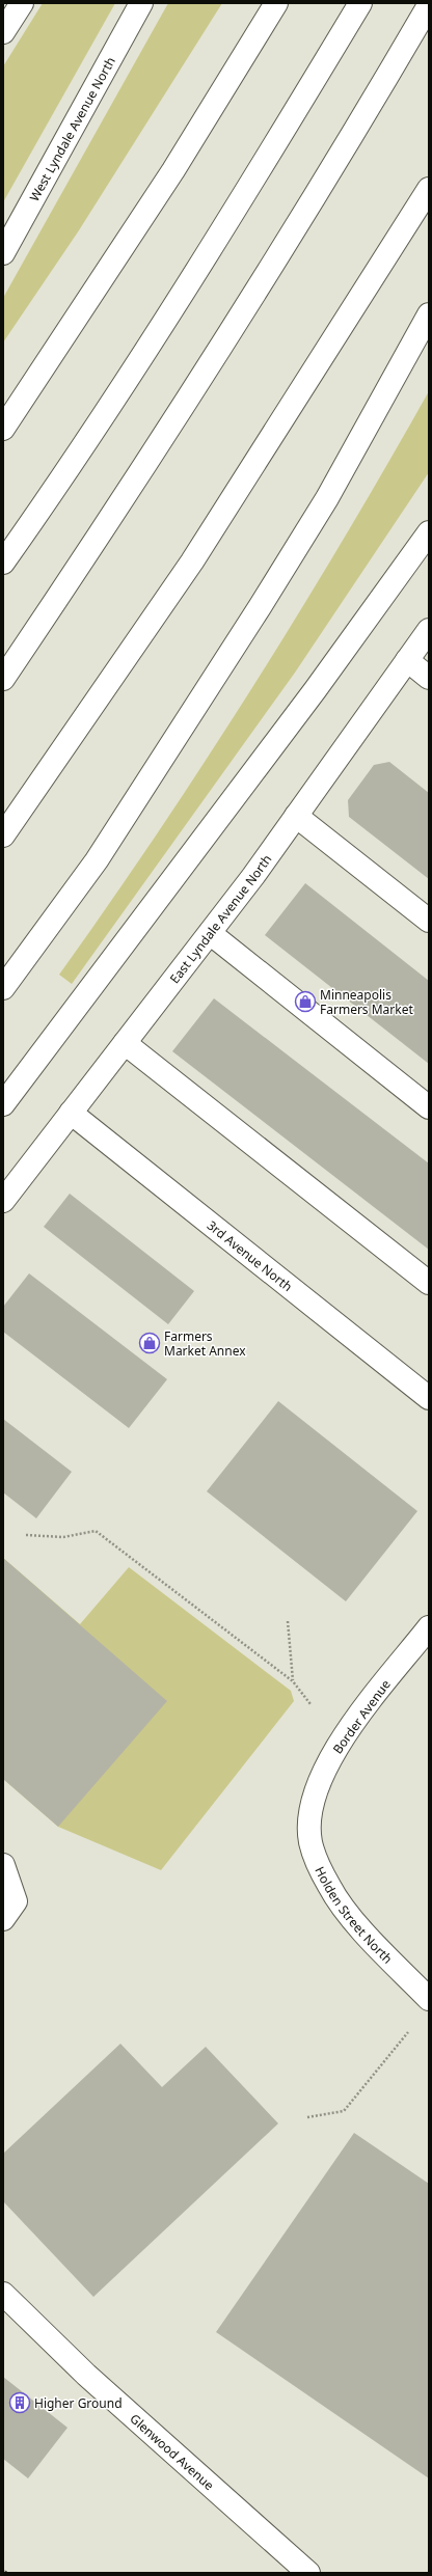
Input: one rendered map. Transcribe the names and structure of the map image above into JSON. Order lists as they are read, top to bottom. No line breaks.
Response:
{"streets":{"main road":["West Lyndale Avenue North","East Lyndale Avenue North","3rd Avenue North","Border Avenue","Holden Street North","Glenwood Avenue"]},"crossings":[["East Lyndale Avenue North","3rd Avenue North"],["Border Avenue","Holden Street North"]],"places":{"shop":["Minneapolis Farmers Market","Farmers Market Annex"],"building":["Higher Ground"]}}
